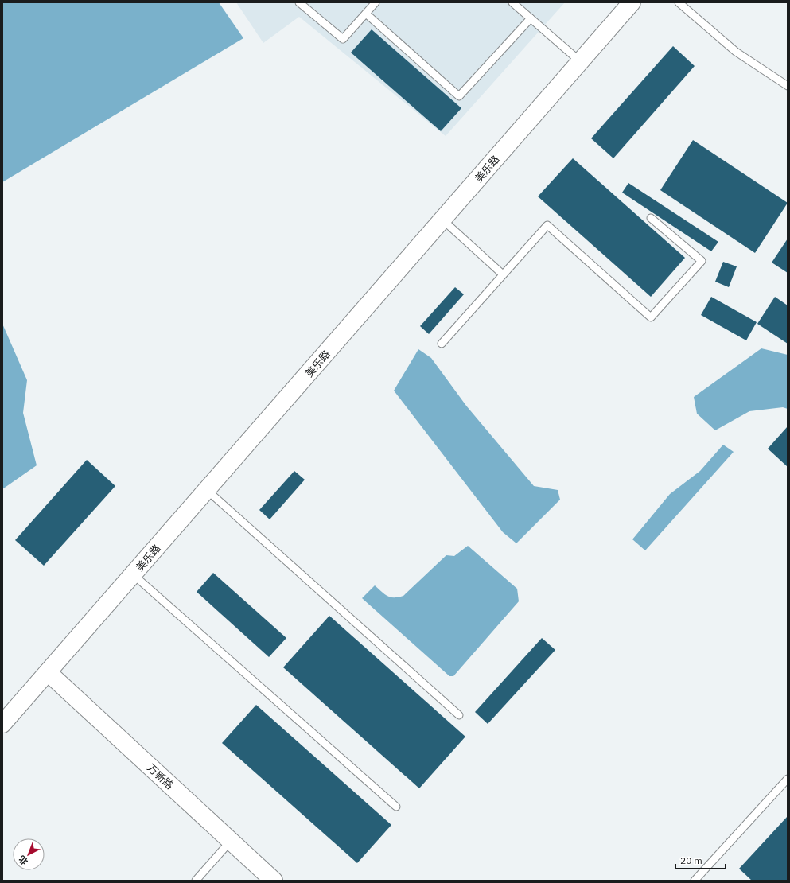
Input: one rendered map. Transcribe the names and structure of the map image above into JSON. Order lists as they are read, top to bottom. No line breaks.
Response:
{"streets":{"street":["美乐路","万新路"]},"crossings":[["美乐路","万新路"]],"scale_bar":"20 m","north":"bottom left"}
